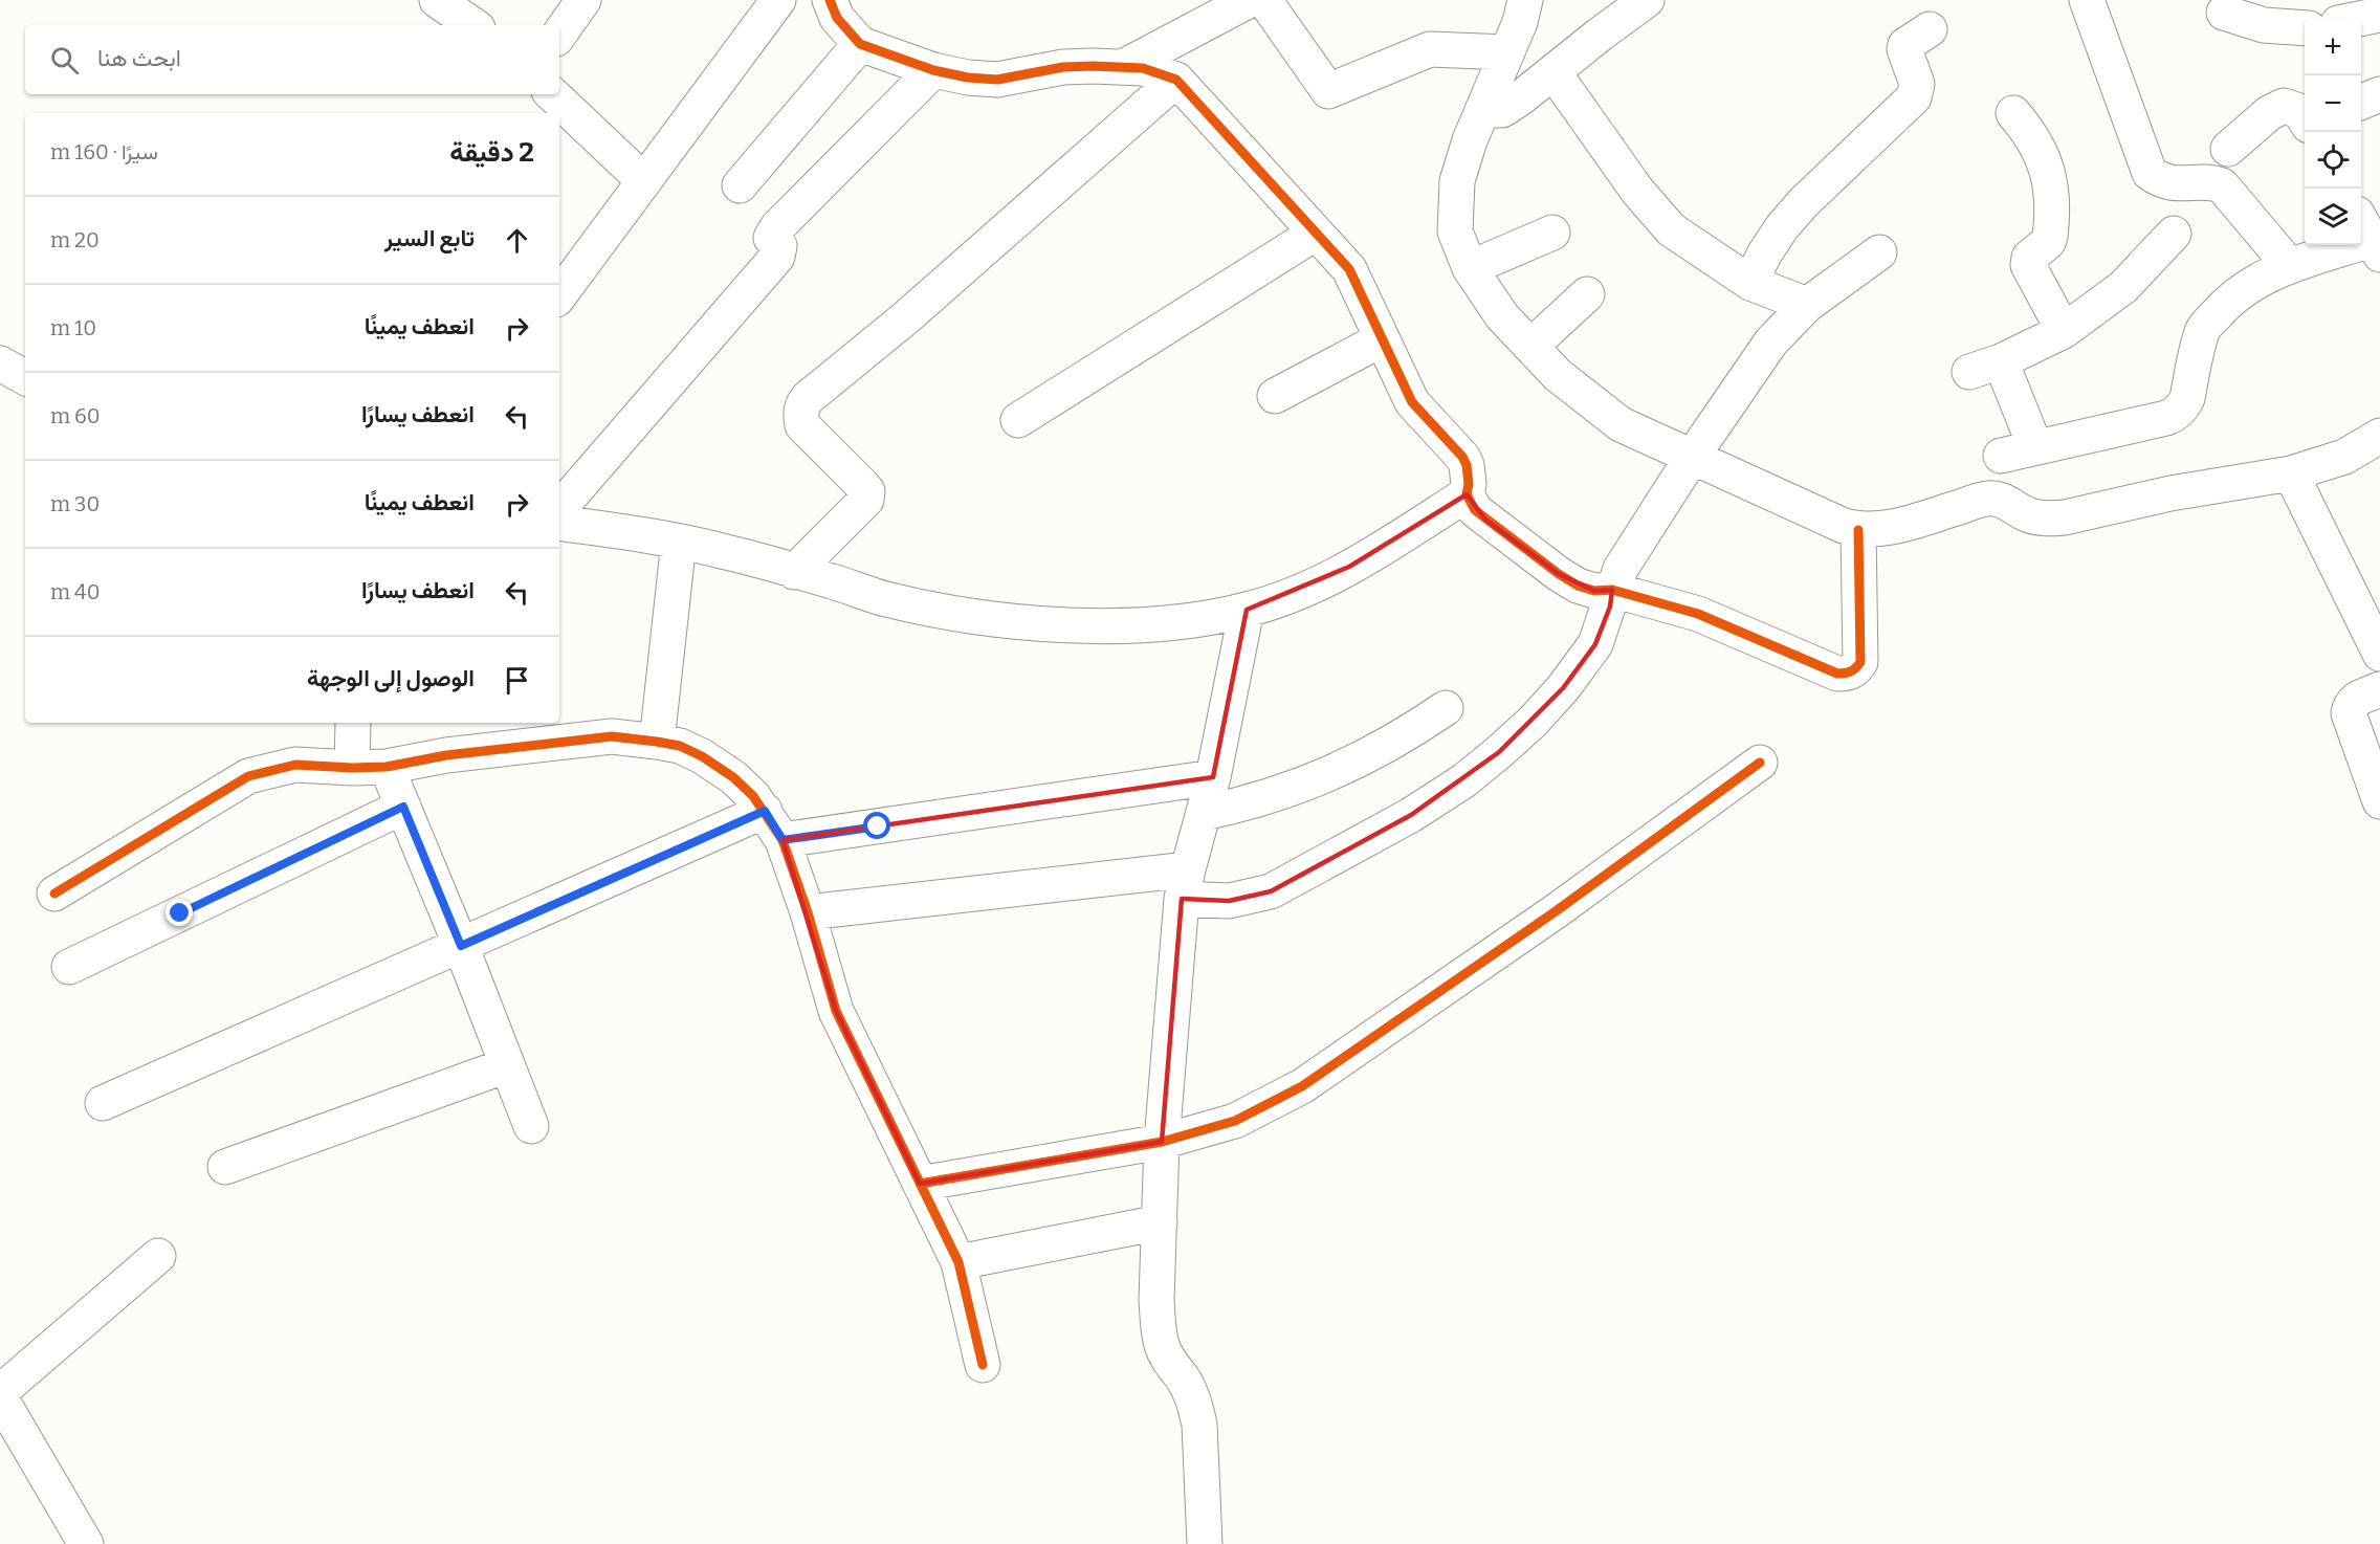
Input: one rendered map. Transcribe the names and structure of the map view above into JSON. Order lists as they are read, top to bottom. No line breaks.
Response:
{"page":{"map_buttons":["+","−"],"search":"ابحث هنا","heading":["2 دقيقة","سيرًا · 160 m"],"list":[["تابع السير","20 m"],["انعطف يمينًا","10 m"],["انعطف يسارًا","60 m"],["انعطف يمينًا","30 m"],["انعطف يسارًا","40 m"],"الوصول إلى الوجهة"]}}
